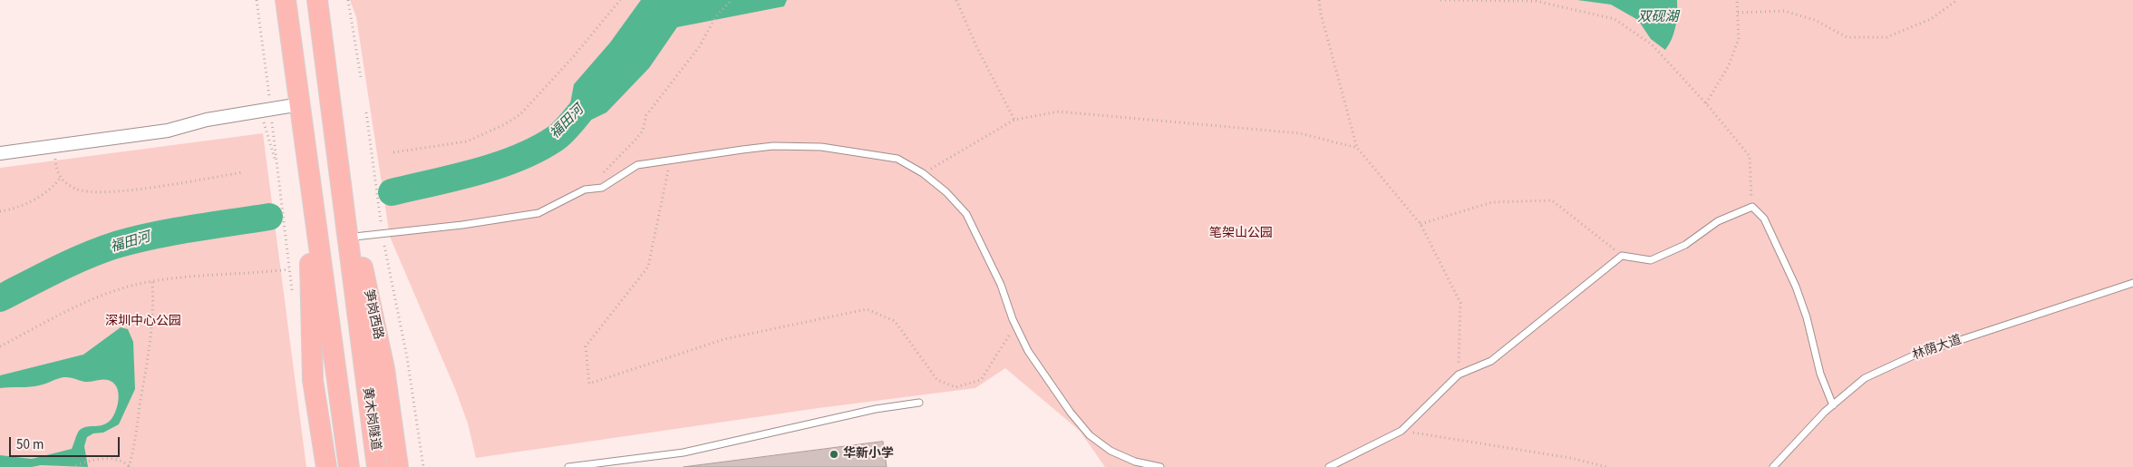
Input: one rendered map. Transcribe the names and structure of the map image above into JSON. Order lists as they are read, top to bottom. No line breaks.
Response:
{"streets":{"main road":["笋岗西路","黄木岗隧道"],"lane":["林荫大道"]},"crossings":[["笋岗西路","黄木岗隧道"]],"water":["双砚湖","福田河"],"parks":["笔架山公园","深圳中心公园"],"places":["华新小学"],"scale_bar":"50 m"}
